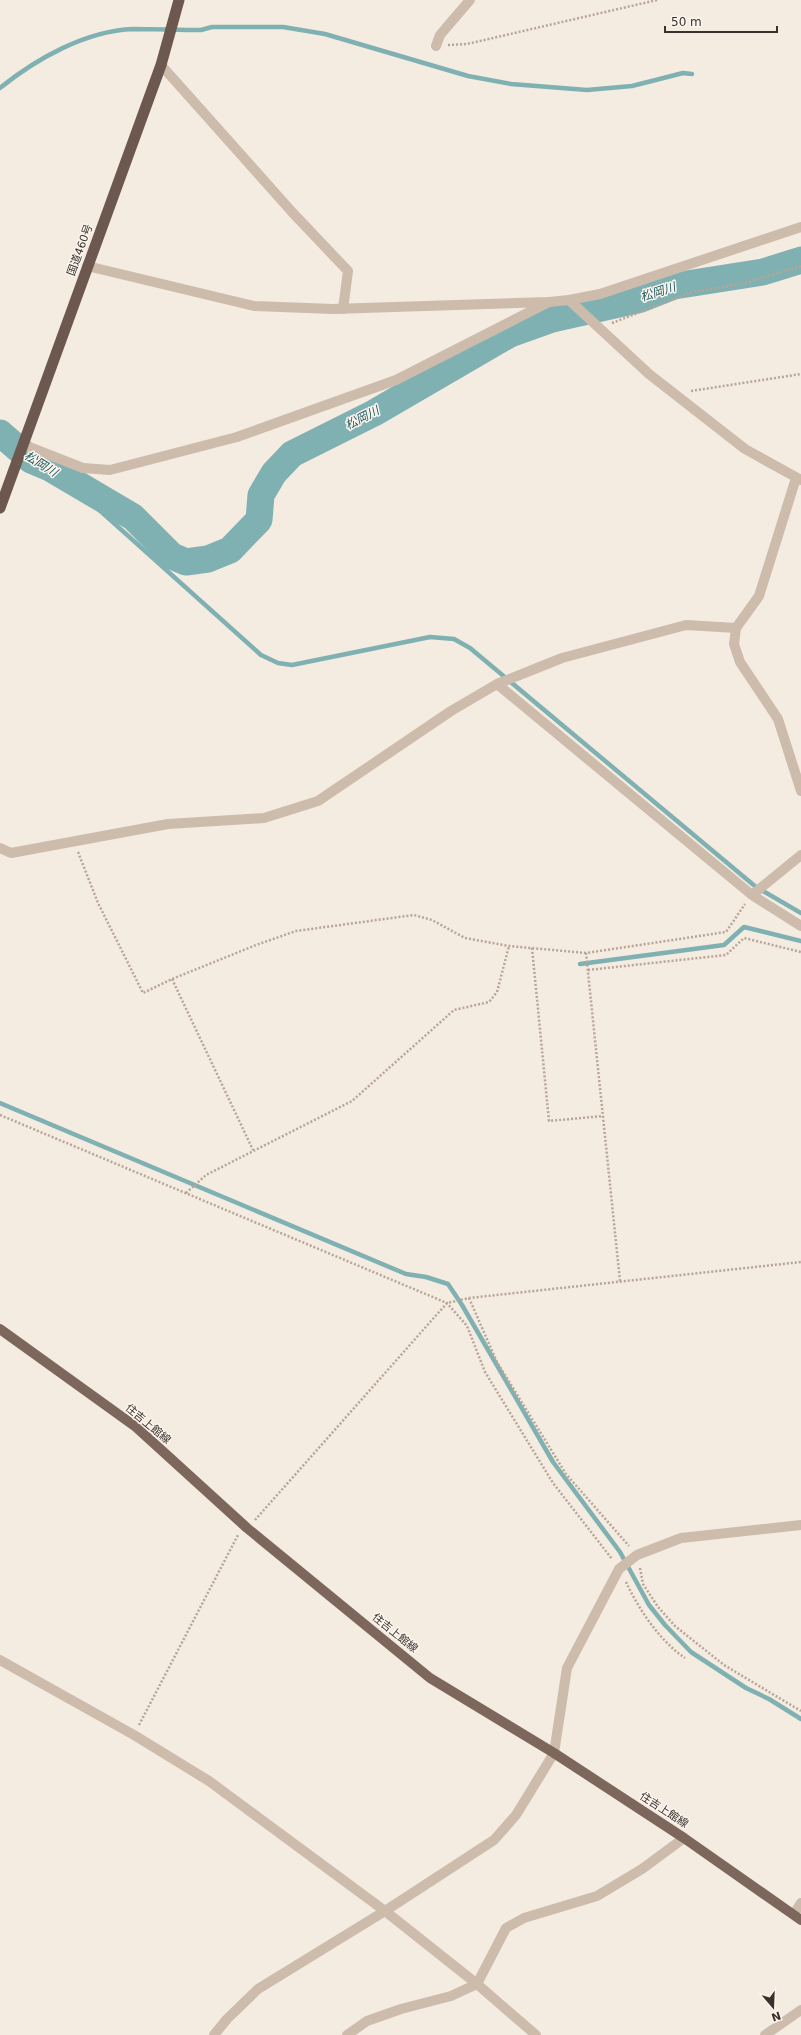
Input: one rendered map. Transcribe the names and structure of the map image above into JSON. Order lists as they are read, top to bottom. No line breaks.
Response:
{"streets":{"highway":["国道460号"],"main road":["住吉上館線"]},"water":["松岡川"],"scale_bar":"50 m","north":"bottom"}
